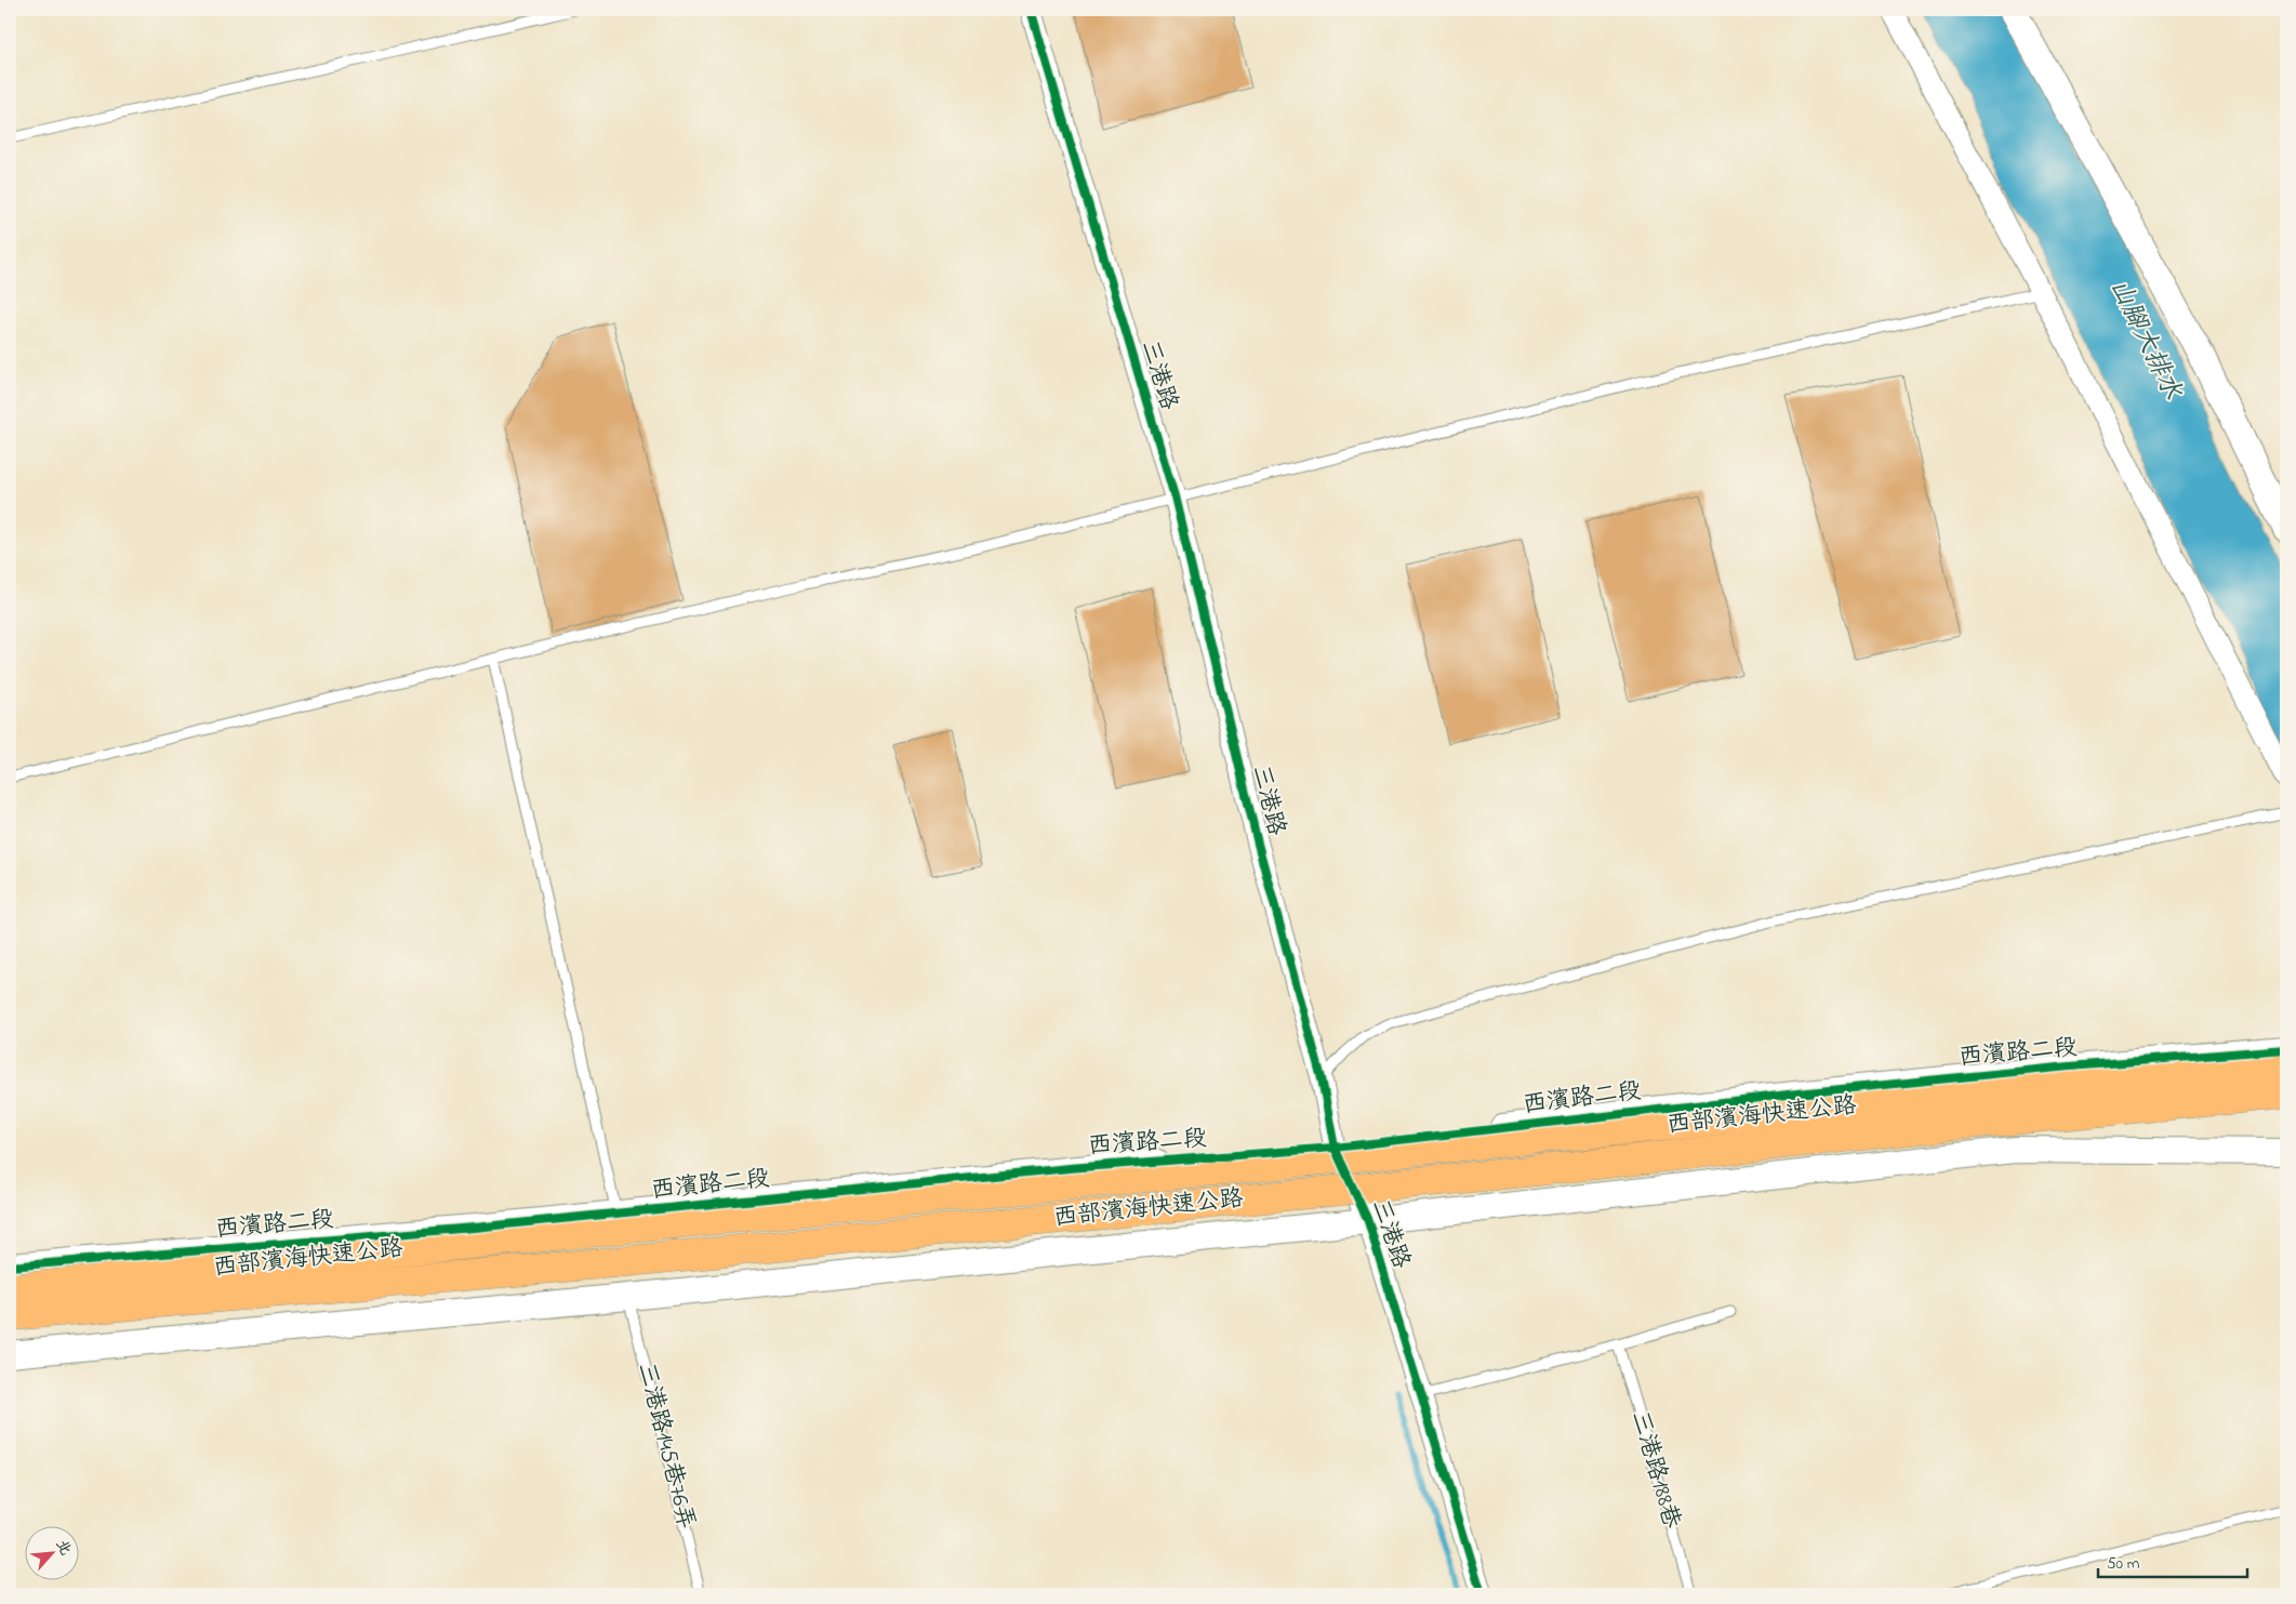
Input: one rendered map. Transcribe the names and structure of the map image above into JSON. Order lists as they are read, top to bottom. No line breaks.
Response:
{"streets":{"highway":["西部濱海快速公路"],"street":["三港路","西濱路二段"],"lane":["三港路145巷76弄","三港路188巷"]},"crossings":[["三港路","西濱路二段"]],"water":["山腳大排水"],"scale_bar":"50 m","north":"top right"}
